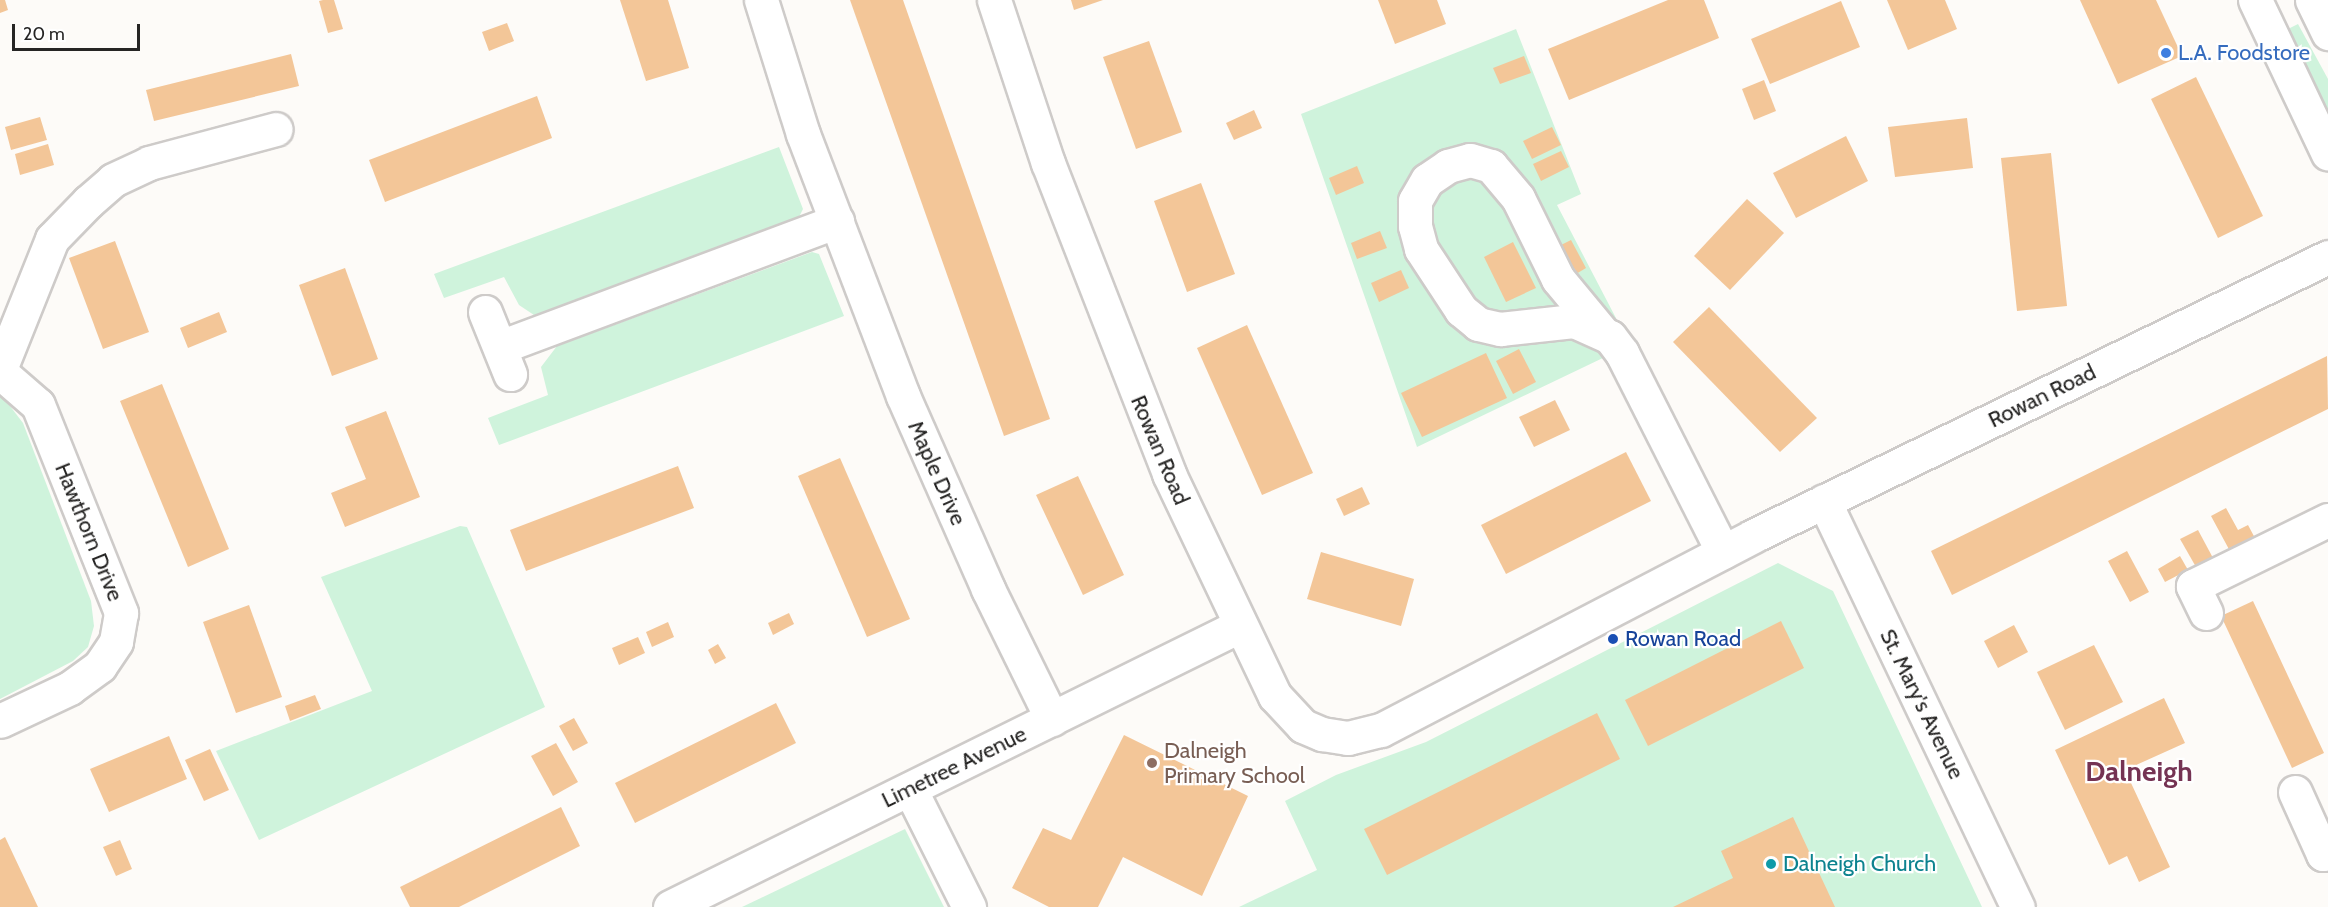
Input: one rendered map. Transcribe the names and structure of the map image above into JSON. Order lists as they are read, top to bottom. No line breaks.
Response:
{"streets":{"street":["Rowan Road","Maple Drive","Hawthorn Drive","St. Mary's Avenue","Limetree Avenue"]},"crossings":[["Rowan Road","St. Mary's Avenue"],["Rowan Road","Limetree Avenue"],["Maple Drive","Limetree Avenue"]],"districts":["Dalneigh"],"places":["L.A. Foodstore","Rowan Road","Dalneigh Primary School","Dalneigh Church"],"scale_bar":"20 m"}
